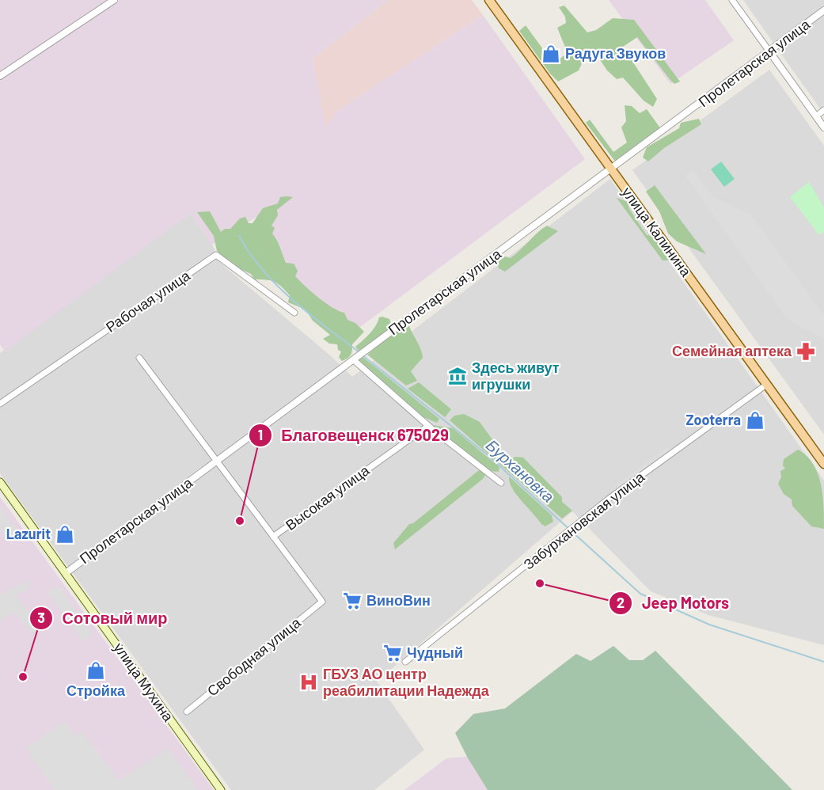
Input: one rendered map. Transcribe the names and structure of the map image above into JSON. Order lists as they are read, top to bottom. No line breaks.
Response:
{"streets":{"main road":["улица Калинина","улица Мухина"],"street":["Пролетарская улица","Рабочая улица","Высокая улица","Забурхановская улица","Свободная улица"]},"crossings":[["Пролетарская улица","улица Калинина"],["Пролетарская улица","улица Мухина"],["улица Калинина","Забурхановская улица"],["Высокая улица","Свободная улица"]],"water":["Бурхановка"],"places":{"shop":["Радуга Звуков","Zooterra","Lazurit","Стройка"],"pharmacy":["Семейная аптека"],"museum":["Здесь живут игрушки"],"other":["Благовещенск 675029","Jeep Motors","Сотовый мир"],"supermarket":["ВиноВин","Чудный"],"hospital":["ГБУЗ АО центр реабилитации Надежда"]}}
